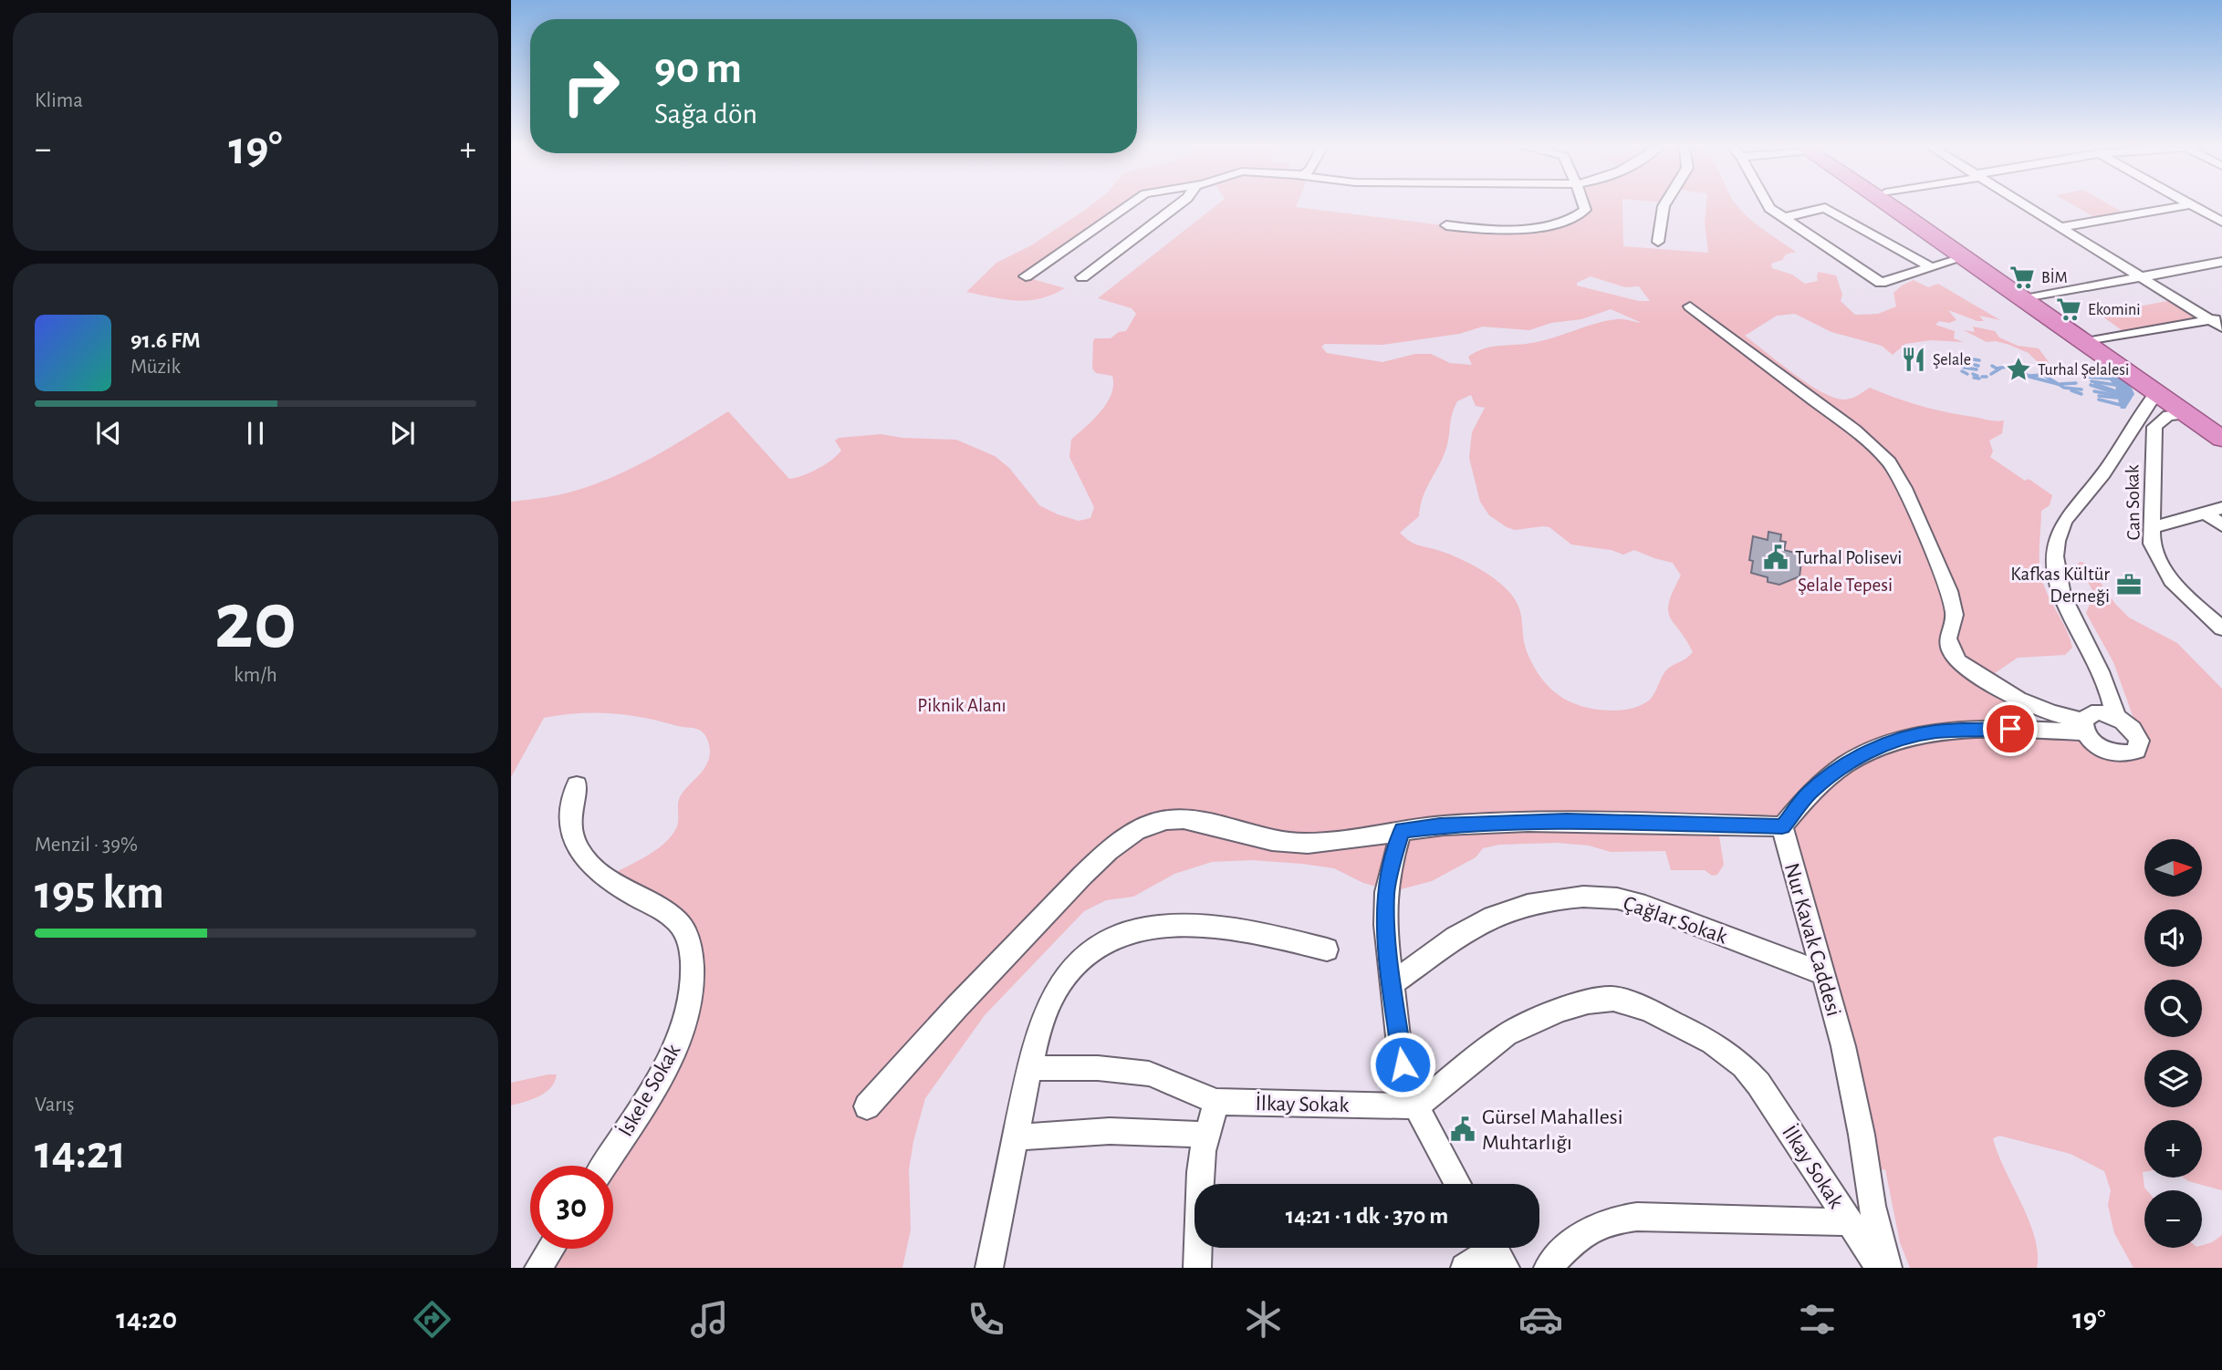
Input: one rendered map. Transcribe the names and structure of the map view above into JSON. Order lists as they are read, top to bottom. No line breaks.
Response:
{"streets":{"street":["Can Sokak","Çağlar Sokak","Nur Kavak Caddesi","İskele Sokak","İlkay Sokak"]},"crossings":[["Çağlar Sokak","Nur Kavak Caddesi"]],"parks":["Şelale Tepesi","Piknik Alanı"],"places":{"supermarket":["BİM","Ekomini"],"restaurant":["Şelale"],"place":["Turhal Şelalesi"],"public building":["Turhal Polisevi","Gürsel Mahallesi Muhtarlığı"],"office":["Kafkas Kültür Derneği"]},"north":"right","page":{"tile":["Klima",["20","km/h"],["Menzil · 39%","195 km"],["Varış","14:21"]],"turn":["90 m","Sağa dön"],"heat":["−","19°","+"],"song":["91.6 FM","Müzik"],"map_buttons":["+","−"],"limit":"30","trip":"14:21 · 1 dk · 370 m","tabs":["14:20","19°"]}}
